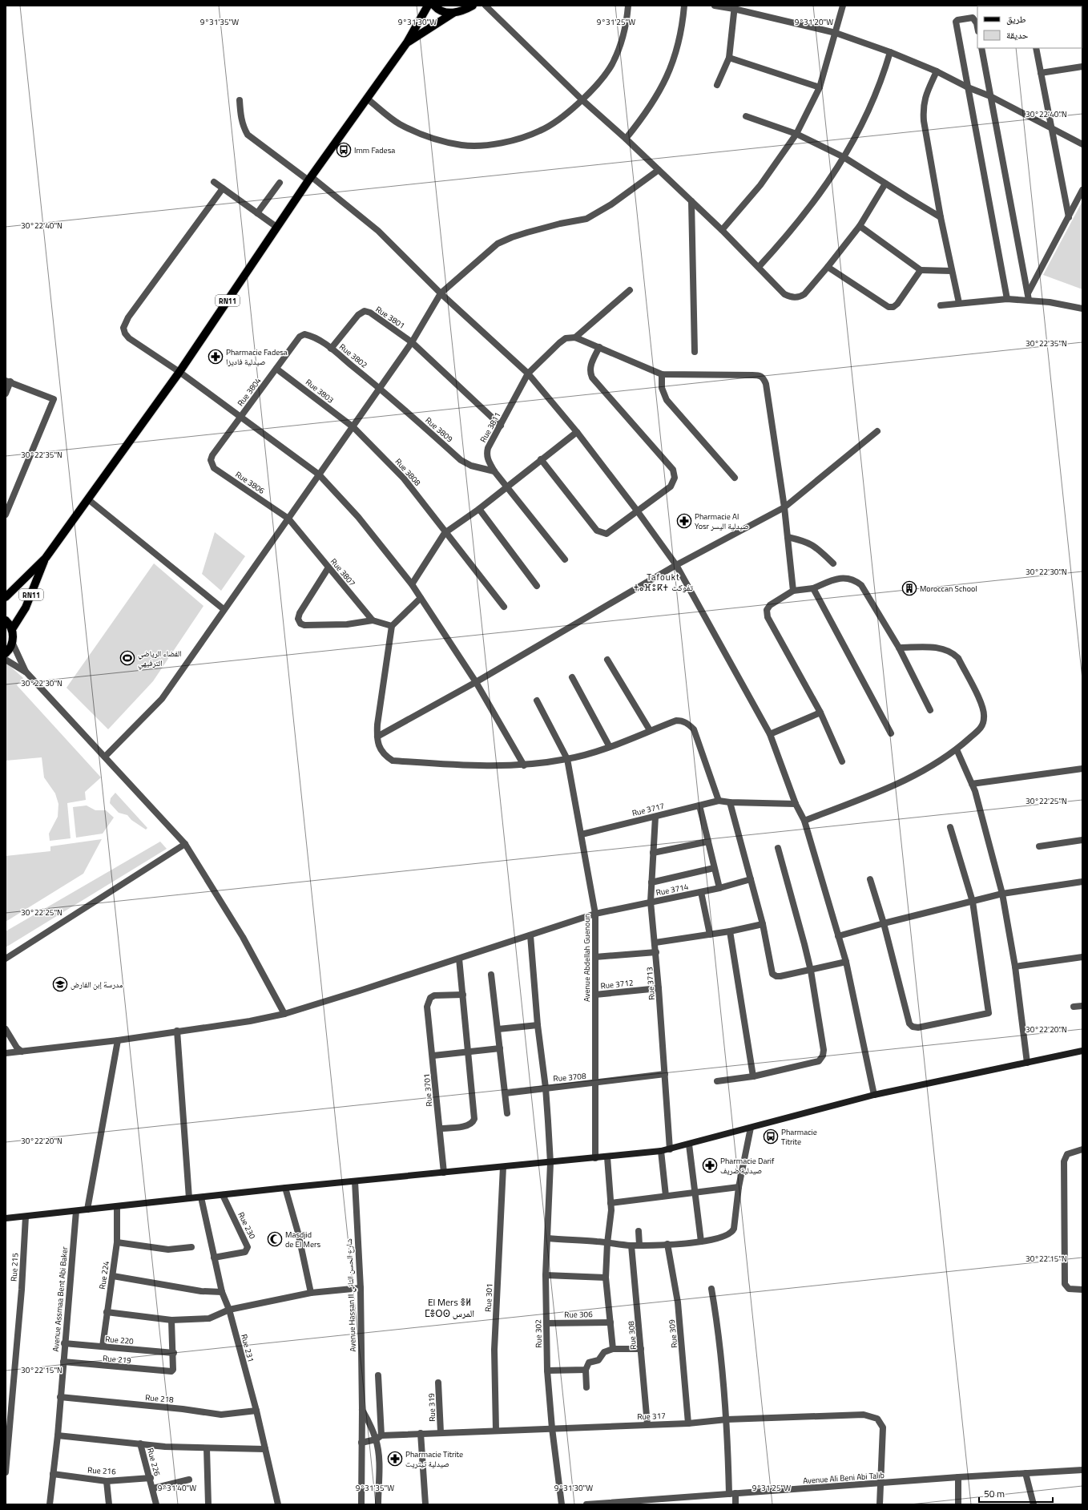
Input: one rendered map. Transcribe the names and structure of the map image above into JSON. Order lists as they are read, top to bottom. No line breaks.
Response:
{"streets":{"main road":["RN11"],"street":["Rue 3801","Rue 3802","Rue 3803","Rue 3804","Rue 3811","Rue 3809","Rue 3808","Rue 3806","Rue 3807","Rue 3717","Rue 3714","Avenue Abdellah Guenoun","Rue 3713","Rue 3712","Rue 3708","Rue 3701","Rue 230","Rue 215","Rue 224","Avenue Hassan II شارع الحسن الثاني","Rue 301","Avenue Assmaa Bent Abi Baker","Rue 306","Rue 302","Rue 309","Rue 308","Rue 220","Rue 231","Rue 219","Rue 218","Rue 319","Rue 317","Rue 226","Rue 216","Avenue Ali Beni Abi Talib"]},"crossings":[["Rue 3801","Rue 3802"],["Rue 3801","Rue 3811"],["Rue 3802","Rue 3804"],["Rue 3802","Rue 3809"],["Rue 3803","Rue 3804"],["Rue 3803","Rue 3808"],["Rue 3804","Rue 3806"],["Rue 3811","Rue 3809"],["Rue 3806","Rue 3807"],["Rue 3717","Avenue Abdellah Guenoun"],["Rue 3717","Rue 3713"],["Rue 3714","Avenue Abdellah Guenoun"],["Rue 3714","Rue 3713"],["Rue 3714","Rue 302"],["Avenue Abdellah Guenoun","Rue 3712"],["Avenue Abdellah Guenoun","Rue 3708"],["Rue 3713","Rue 3712"],["Rue 3713","Rue 3708"],["Rue 3708","Rue 302"],["Rue 230","Rue 231"],["Rue 224","Rue 220"],["Avenue Hassan II شارع الحسن الثاني","Rue 317"],["Rue 301","Rue 317"],["Avenue Assmaa Bent Abi Baker","Rue 220"],["Avenue Assmaa Bent Abi Baker","Rue 219"],["Avenue Assmaa Bent Abi Baker","Rue 218"],["Avenue Assmaa Bent Abi Baker","Rue 216"],["Rue 306","Rue 302"],["Rue 302","Rue 317"],["Rue 309","Rue 317"],["Rue 308","Rue 317"],["Rue 220","Rue 219"],["Rue 231","Rue 218"],["Rue 319","Rue 317"],["Rue 317","Avenue Ali Beni Abi Talib"],["Rue 226","Rue 216"]],"districts":["Tafoukt ⵜⴰⴼⵓⴽⵜ تفوكت","El Mers ⴻⵍ ⵎⴻⵔⵙ المرس"],"places":{"bus stop":["Imm Fadesa","Pharmacie Titrite"],"pharmacy":["Pharmacie Fadesa صيدلية فاديزا","Pharmacie Al Yosr صيدلية اليسر","Pharmacie Darif صيدلية ضريف","Pharmacie Titrite صيدلية تيتريت"],"building":["Moroccan School"],"sports":["الفضاء الرياضي الترفيهي"],"school or university":["مدرسة إبن الفارض"],"mosque":["Masdjid de El Mers"]},"legend":["طريق","حديقة"],"scale_bar":"50 m","coordinates":["9°31'35\"W","9°31'30\"W","9°31'25\"W","9°31'20\"W","30°22'40\"N","30°22'35\"N","30°22'30\"N","30°22'25\"N","30°22'20\"N","30°22'15\"N","9°31'40\"W"]}
